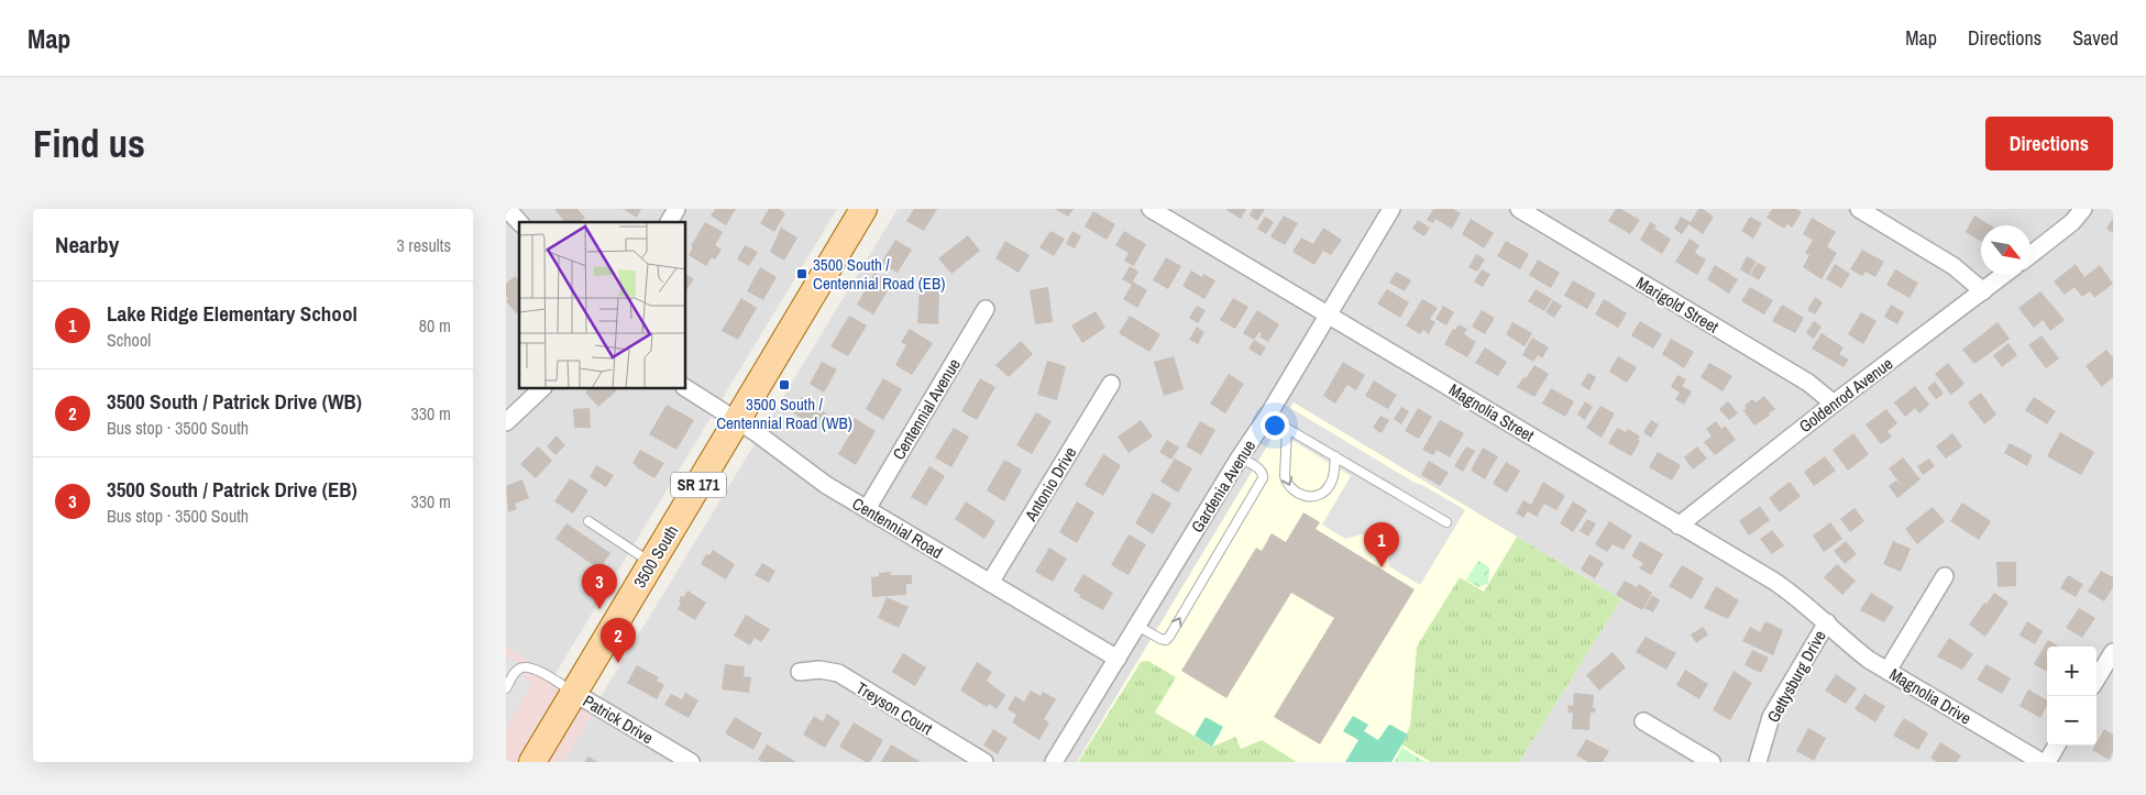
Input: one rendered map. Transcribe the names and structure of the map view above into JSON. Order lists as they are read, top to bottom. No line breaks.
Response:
{"streets":{"main road":["SR 171","3500 South"],"street":["Marigold Street","Goldenrod Avenue","Centennial Avenue","Magnolia Street","Antonio Drive","Gardenia Avenue","Centennial Road","Gettysburg Drive","Magnolia Drive","Treyson Court","Patrick Drive"]},"crossings":[["Marigold Street","Goldenrod Avenue"],["Goldenrod Avenue","Magnolia Street"],["Centennial Avenue","Centennial Road"],["Magnolia Street","Gardenia Avenue"],["Magnolia Street","Gettysburg Drive"],["Magnolia Street","Magnolia Drive"],["Antonio Drive","Centennial Road"],["Gardenia Avenue","Centennial Road"],["Centennial Road","3500 South"],["3500 South","Patrick Drive"],["Gettysburg Drive","Magnolia Drive"]],"places":{"transit":["3500 South / Centennial Road (EB)","3500 South / Centennial Road (WB)"]},"north":"bottom right","page":{"header":"Map","nav":["Map","Directions","Saved"],"buttons":"Directions","title":"Find us","heading":["Nearby","3 results"],"list":[{"mark":"1","name":"Lake Ridge Elementary School","note":"School","value":"80 m"},{"mark":"2","name":"3500 South / Patrick Drive (WB)","note":"Bus stop · 3500 South","value":"330 m"},{"mark":"3","name":"3500 South / Patrick Drive (EB)","note":"Bus stop · 3500 South","value":"330 m"}],"pins":["1","3","2"],"map_buttons":["+","−"]}}
